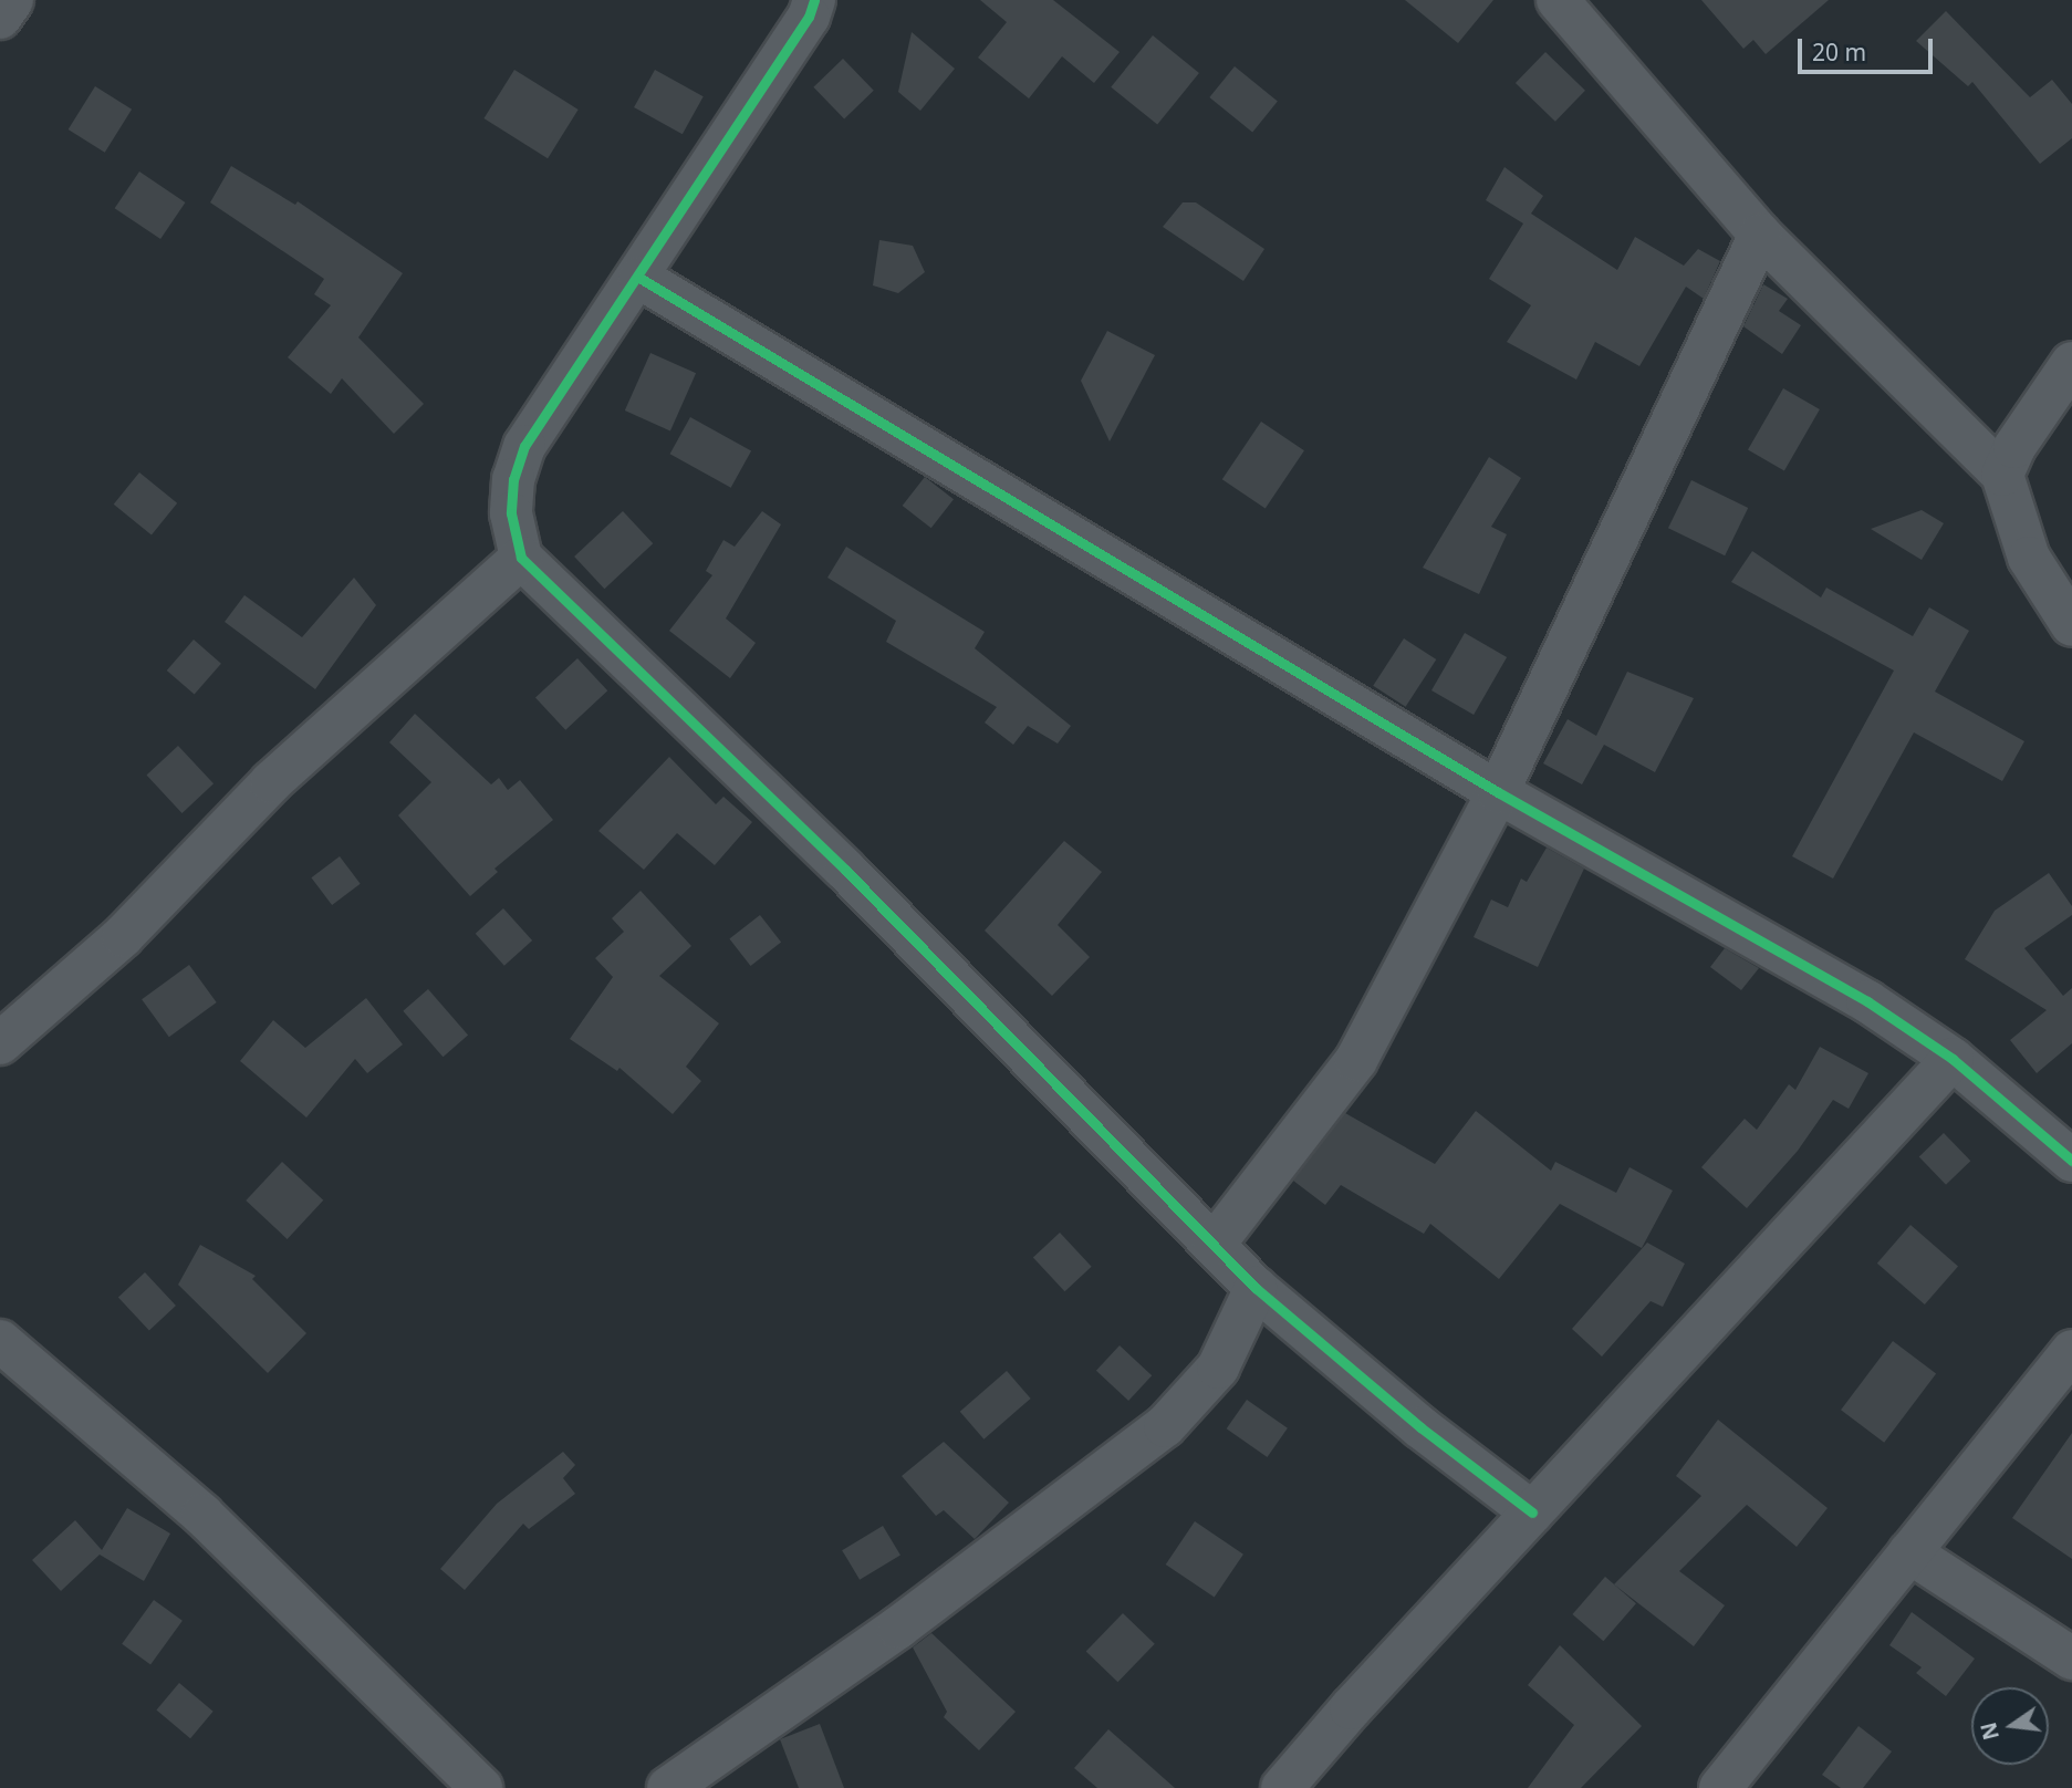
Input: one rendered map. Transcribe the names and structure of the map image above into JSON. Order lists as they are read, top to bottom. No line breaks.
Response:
{"scale_bar":"20 m","north":"left"}
